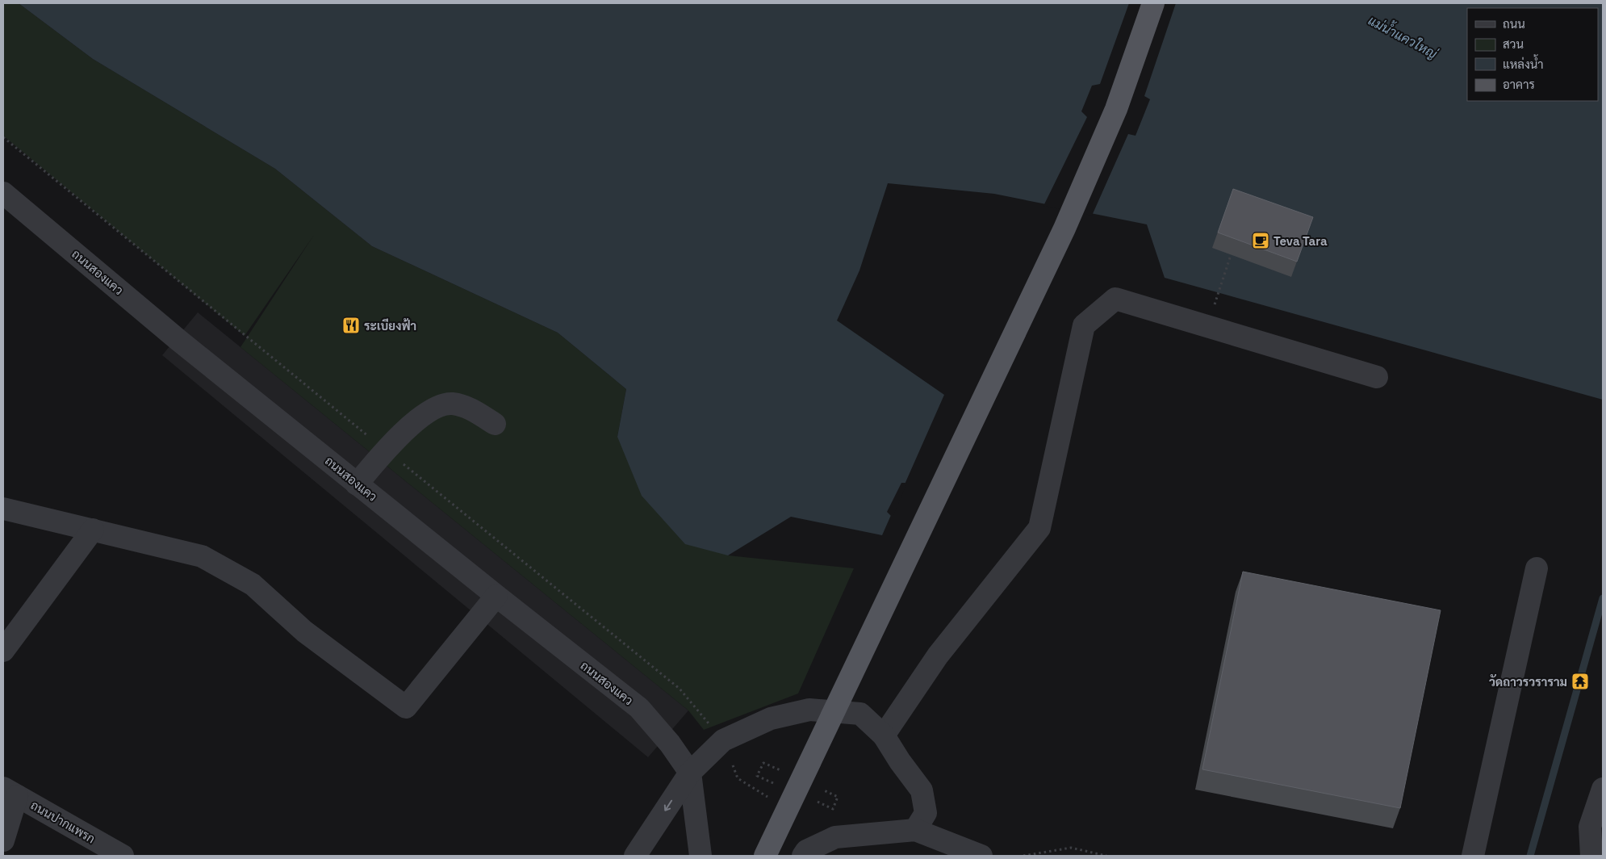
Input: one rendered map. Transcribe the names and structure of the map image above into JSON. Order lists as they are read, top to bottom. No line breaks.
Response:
{"streets":{"street":["ถนนสองแคว","ถนนปากแพรก"]},"water":["แม่น้ำแควใหญ่"],"places":{"cafe":["Teva Tara"],"restaurant":["ระเบียงฟ้า"],"temple":["วัดถาวรวราราม"]},"legend":["ถนน","สวน","แหล่งน้ำ","อาคาร"]}
